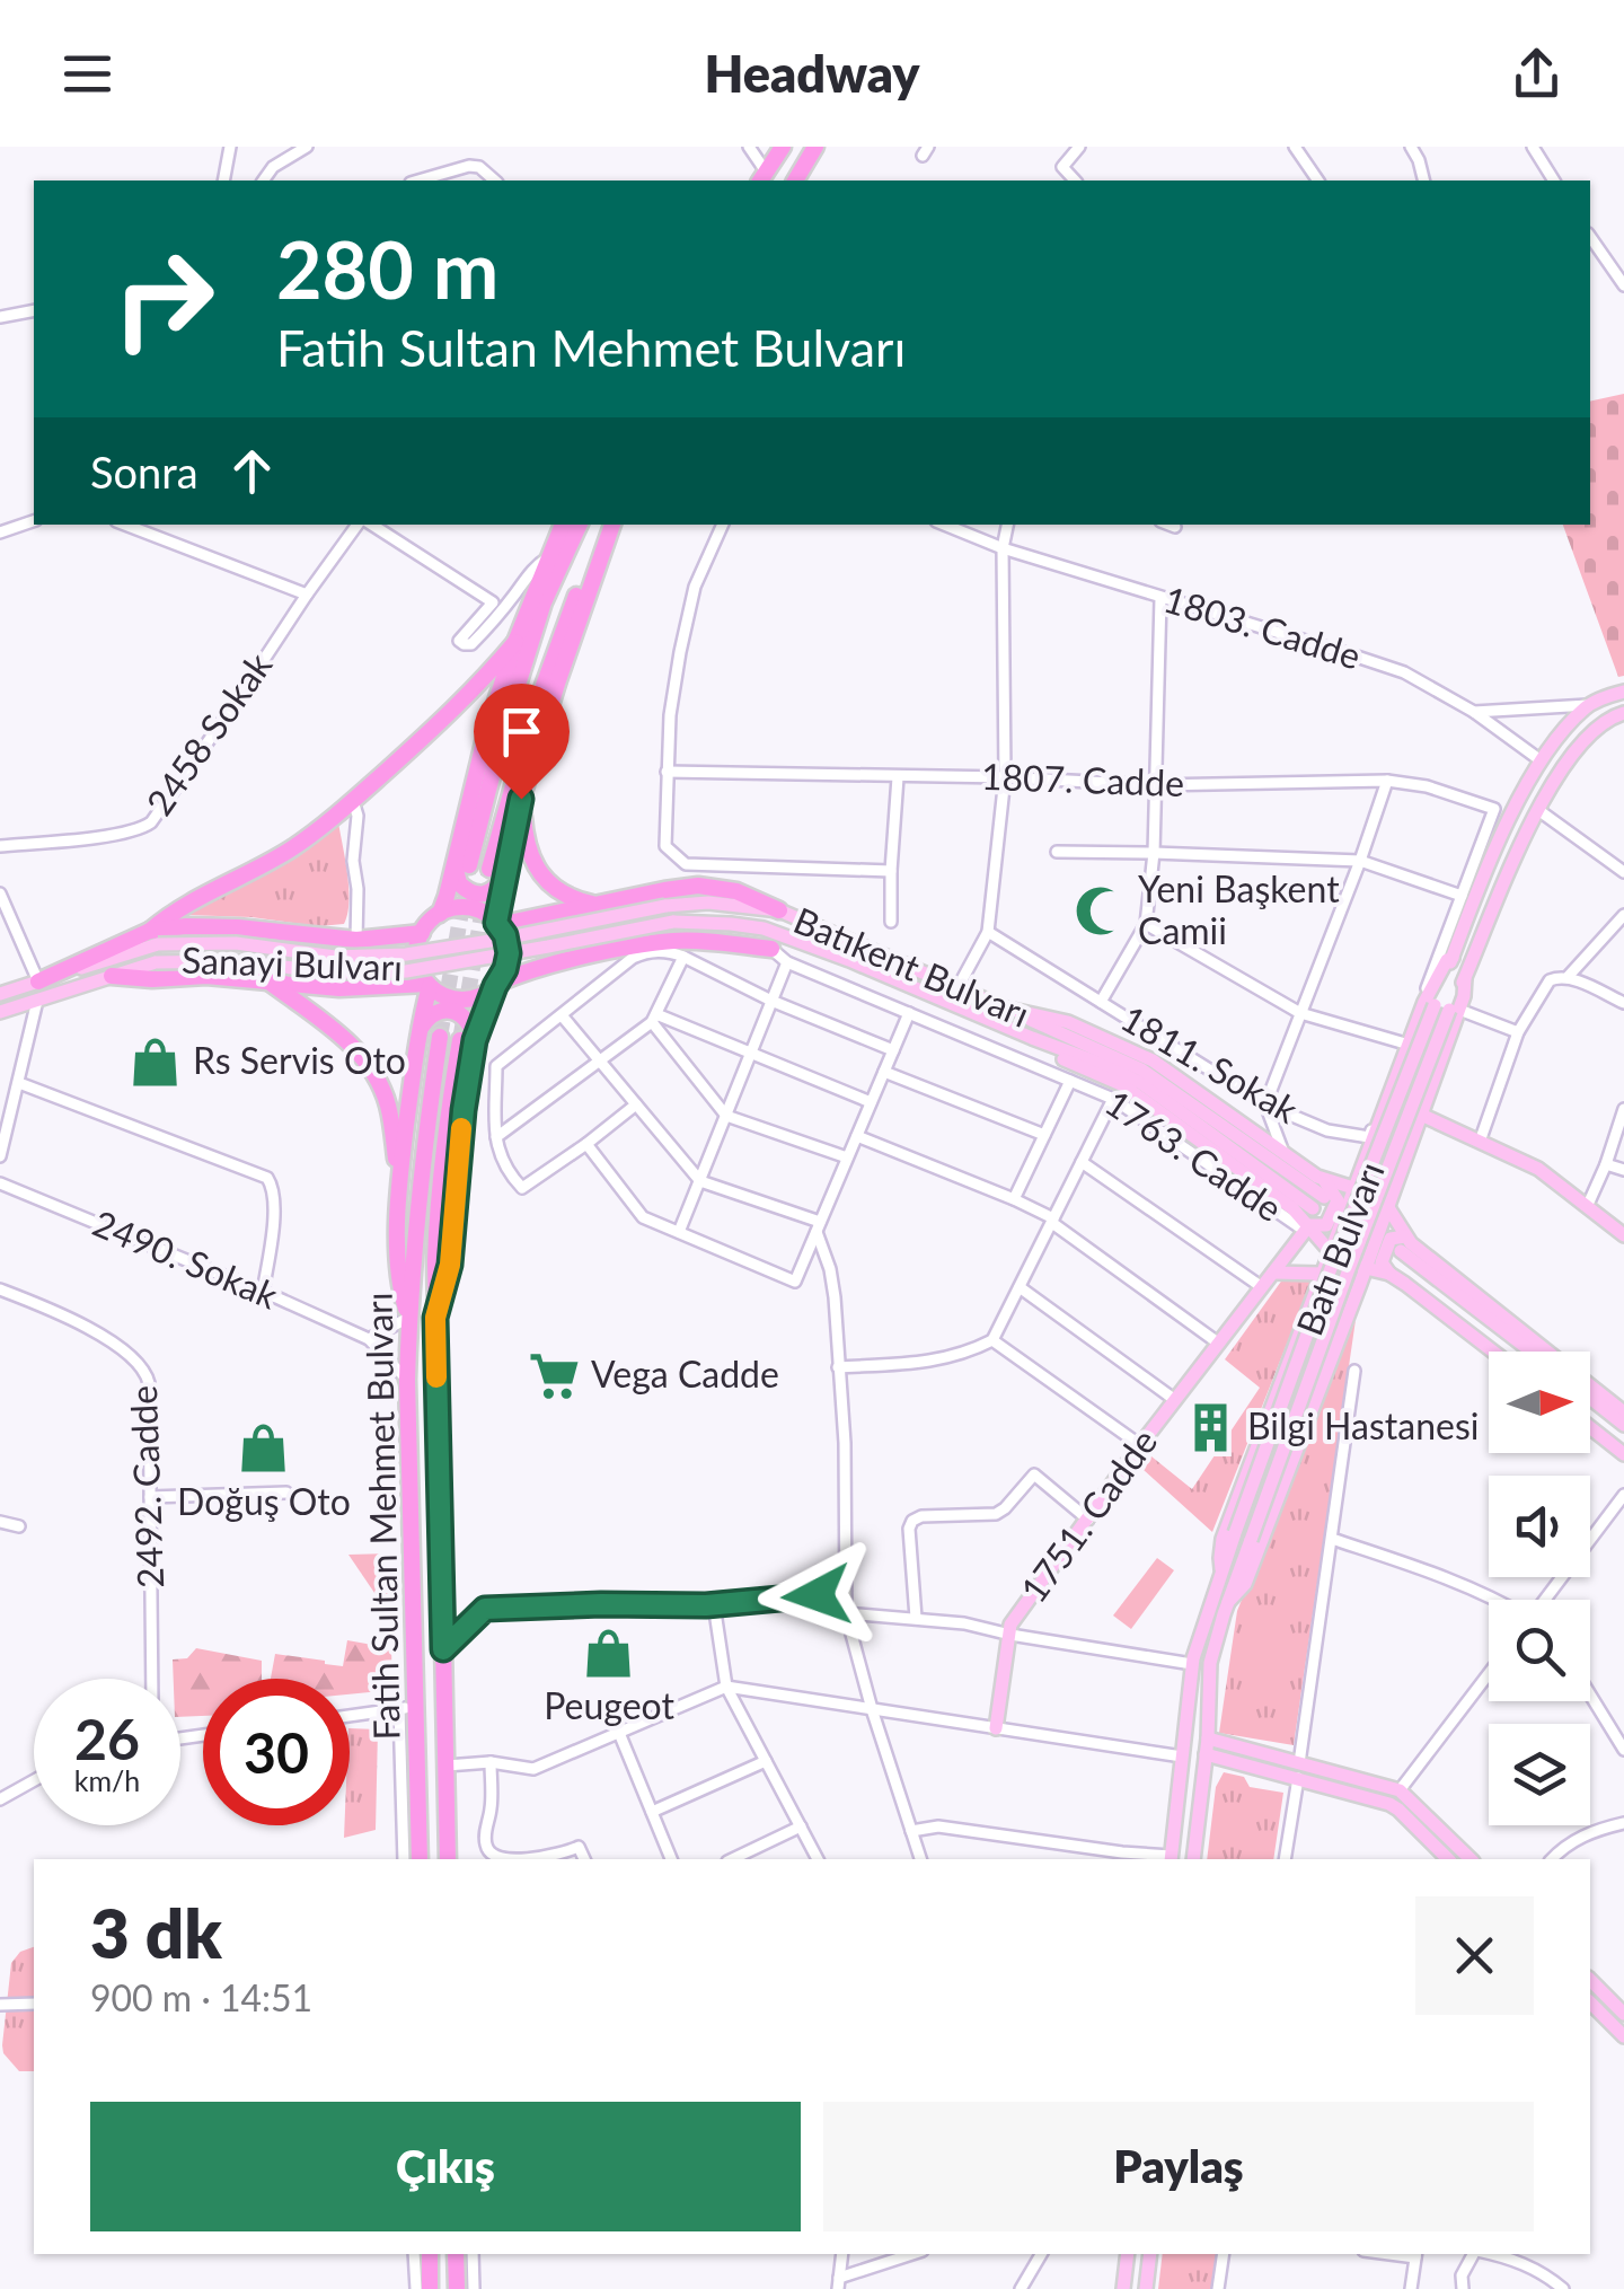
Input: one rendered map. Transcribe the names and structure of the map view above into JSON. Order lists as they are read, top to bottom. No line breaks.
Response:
{"streets":{"highway":["Fatih Sultan Mehmet Bulvarı"],"main road":["Sanayi Bulvarı","Batıkent Bulvarı","Batı Bulvarı","1751. Cadde"],"street":["1803. Cadde","2458 Sokak","1807. Cadde","1811. Sokak","1763. Cadde","2490. Sokak","2492. Cadde"]},"crossings":[["1803. Cadde","Batı Bulvarı"],["1807. Cadde","1811. Sokak"],["Sanayi Bulvarı","Batıkent Bulvarı"],["1763. Cadde","1751. Cadde"],["2490. Sokak","Fatih Sultan Mehmet Bulvarı"]],"places":{"mosque":["Yeni Başkent Camii"],"shop":["Rs Servis Oto","Doğuş Oto","Peugeot"],"supermarket":["Vega Cadde"],"building":["Bilgi Hastanesi"]},"north":"right","page":{"header":"Headway","turn":["280 m","Fatih Sultan Mehmet Bulvarı"],"then":"Sonra","speed":"26 km/h","limit":"30","heading":["3 dk","900 m · 14:51"],"buttons":["Çıkış","Paylaş"]}}
